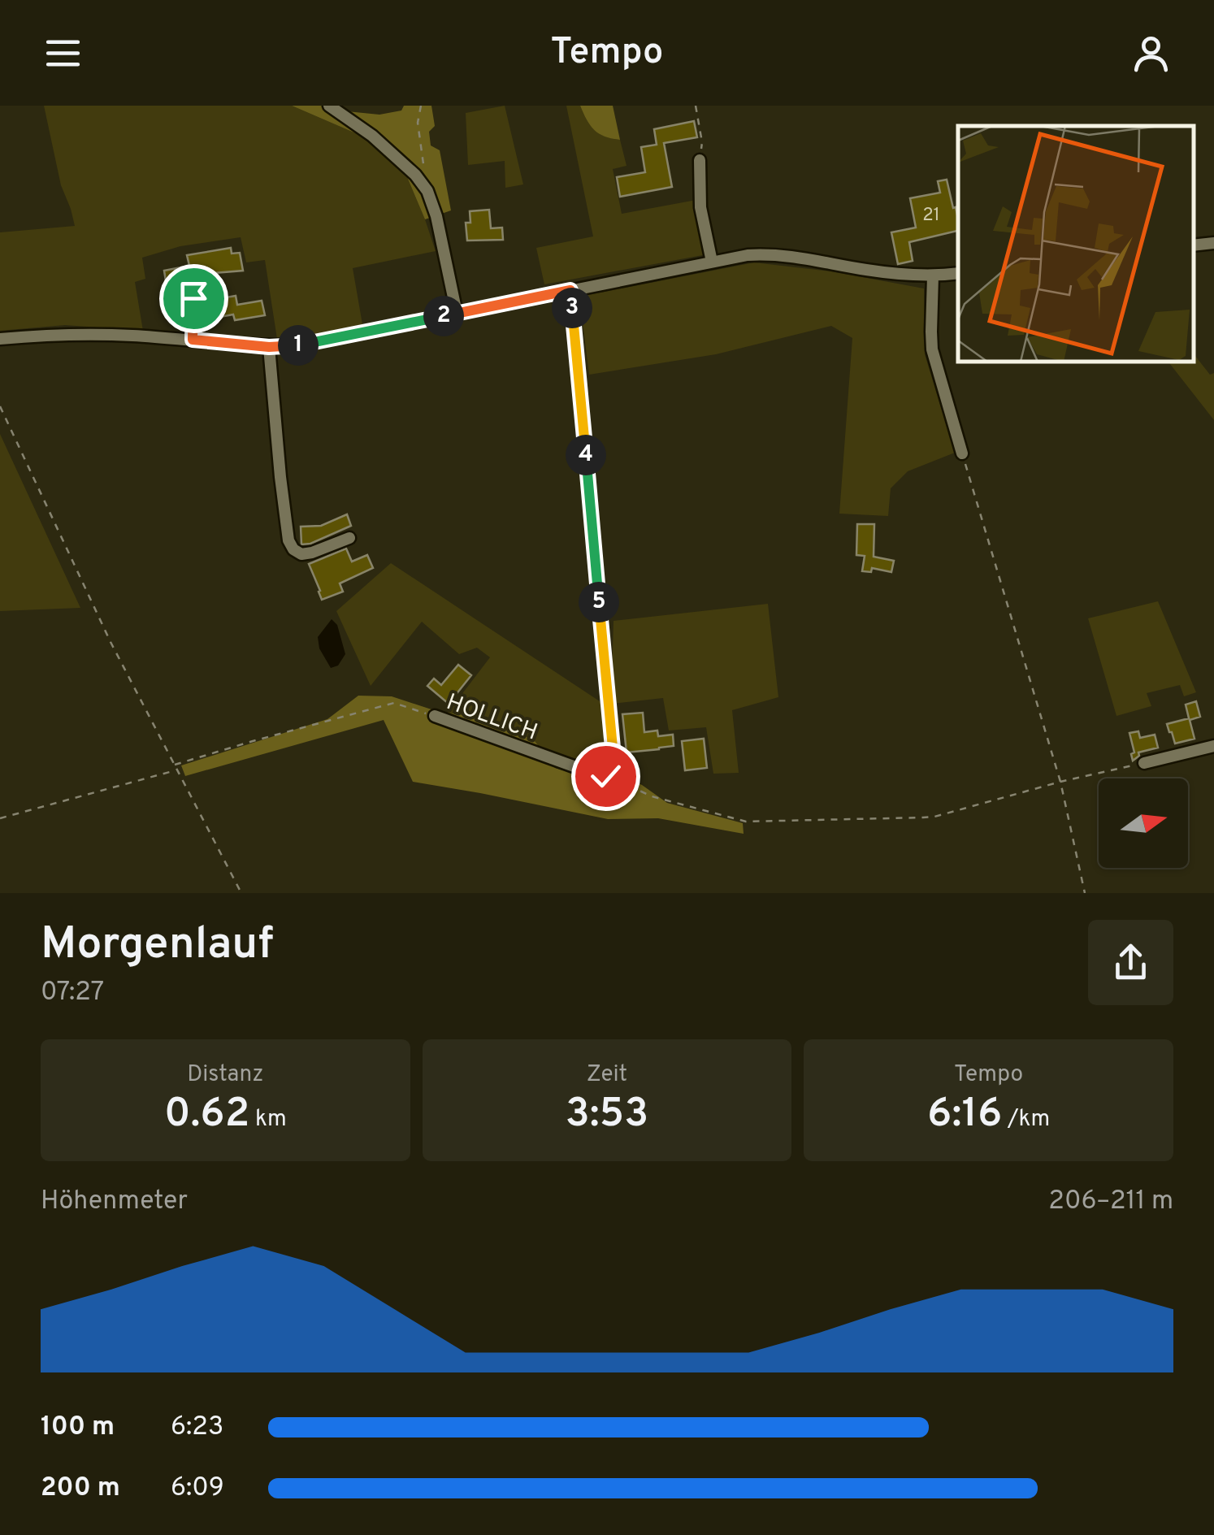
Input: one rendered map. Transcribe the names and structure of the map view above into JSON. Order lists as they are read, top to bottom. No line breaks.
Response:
{"streets":{"street":["HOLLICH"]},"house_numbers":["21"],"north":"right","page":{"header":"Tempo","pins":["3","2","1","4","5"],"heading":["Morgenlauf","07:27"],"stats":[["Distanz","0.62 km"],["Zeit","3:53"],["Tempo","6:16 /km"]],"chart":["Höhenmeter","206–211 m"],"list":[{"name":"100 m","note":"6:23"},{"name":"200 m","note":"6:09"}]}}
